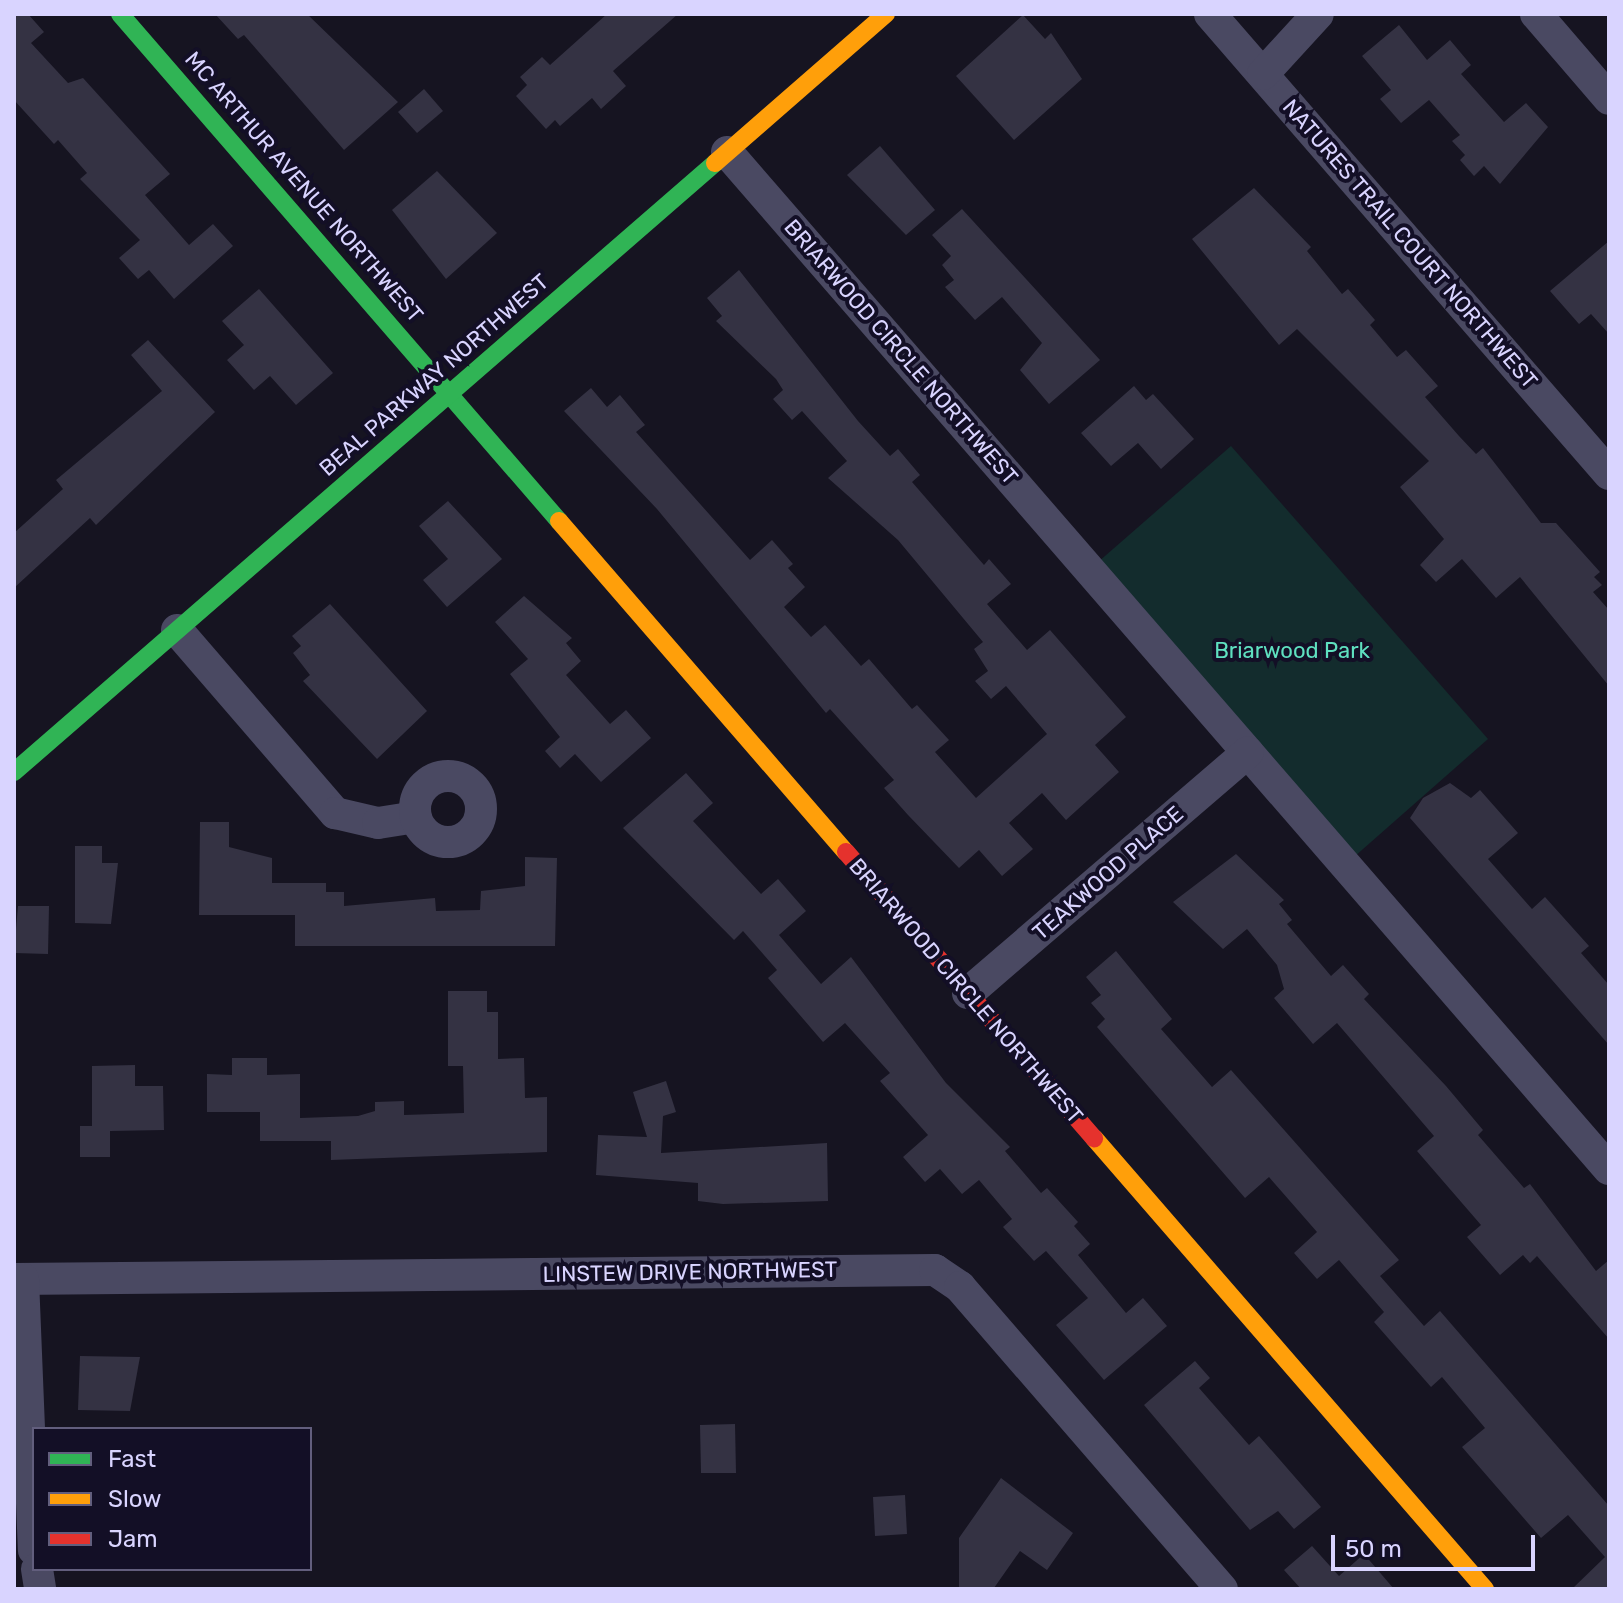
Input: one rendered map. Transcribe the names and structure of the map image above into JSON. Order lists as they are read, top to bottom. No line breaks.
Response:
{"streets":{"street":["MC ARTHUR AVENUE NORTHWEST","NATURES TRAIL COURT NORTHWEST","BRIARWOOD CIRCLE NORTHWEST","BEAL PARKWAY NORTHWEST","TEAKWOOD PLACE","LINSTEW DRIVE NORTHWEST"]},"crossings":[["MC ARTHUR AVENUE NORTHWEST","BRIARWOOD CIRCLE NORTHWEST"],["MC ARTHUR AVENUE NORTHWEST","BEAL PARKWAY NORTHWEST"],["BRIARWOOD CIRCLE NORTHWEST","BEAL PARKWAY NORTHWEST"],["BRIARWOOD CIRCLE NORTHWEST","TEAKWOOD PLACE"]],"parks":["Briarwood Park"],"legend":["Fast","Slow","Jam"],"scale_bar":"50 m"}
